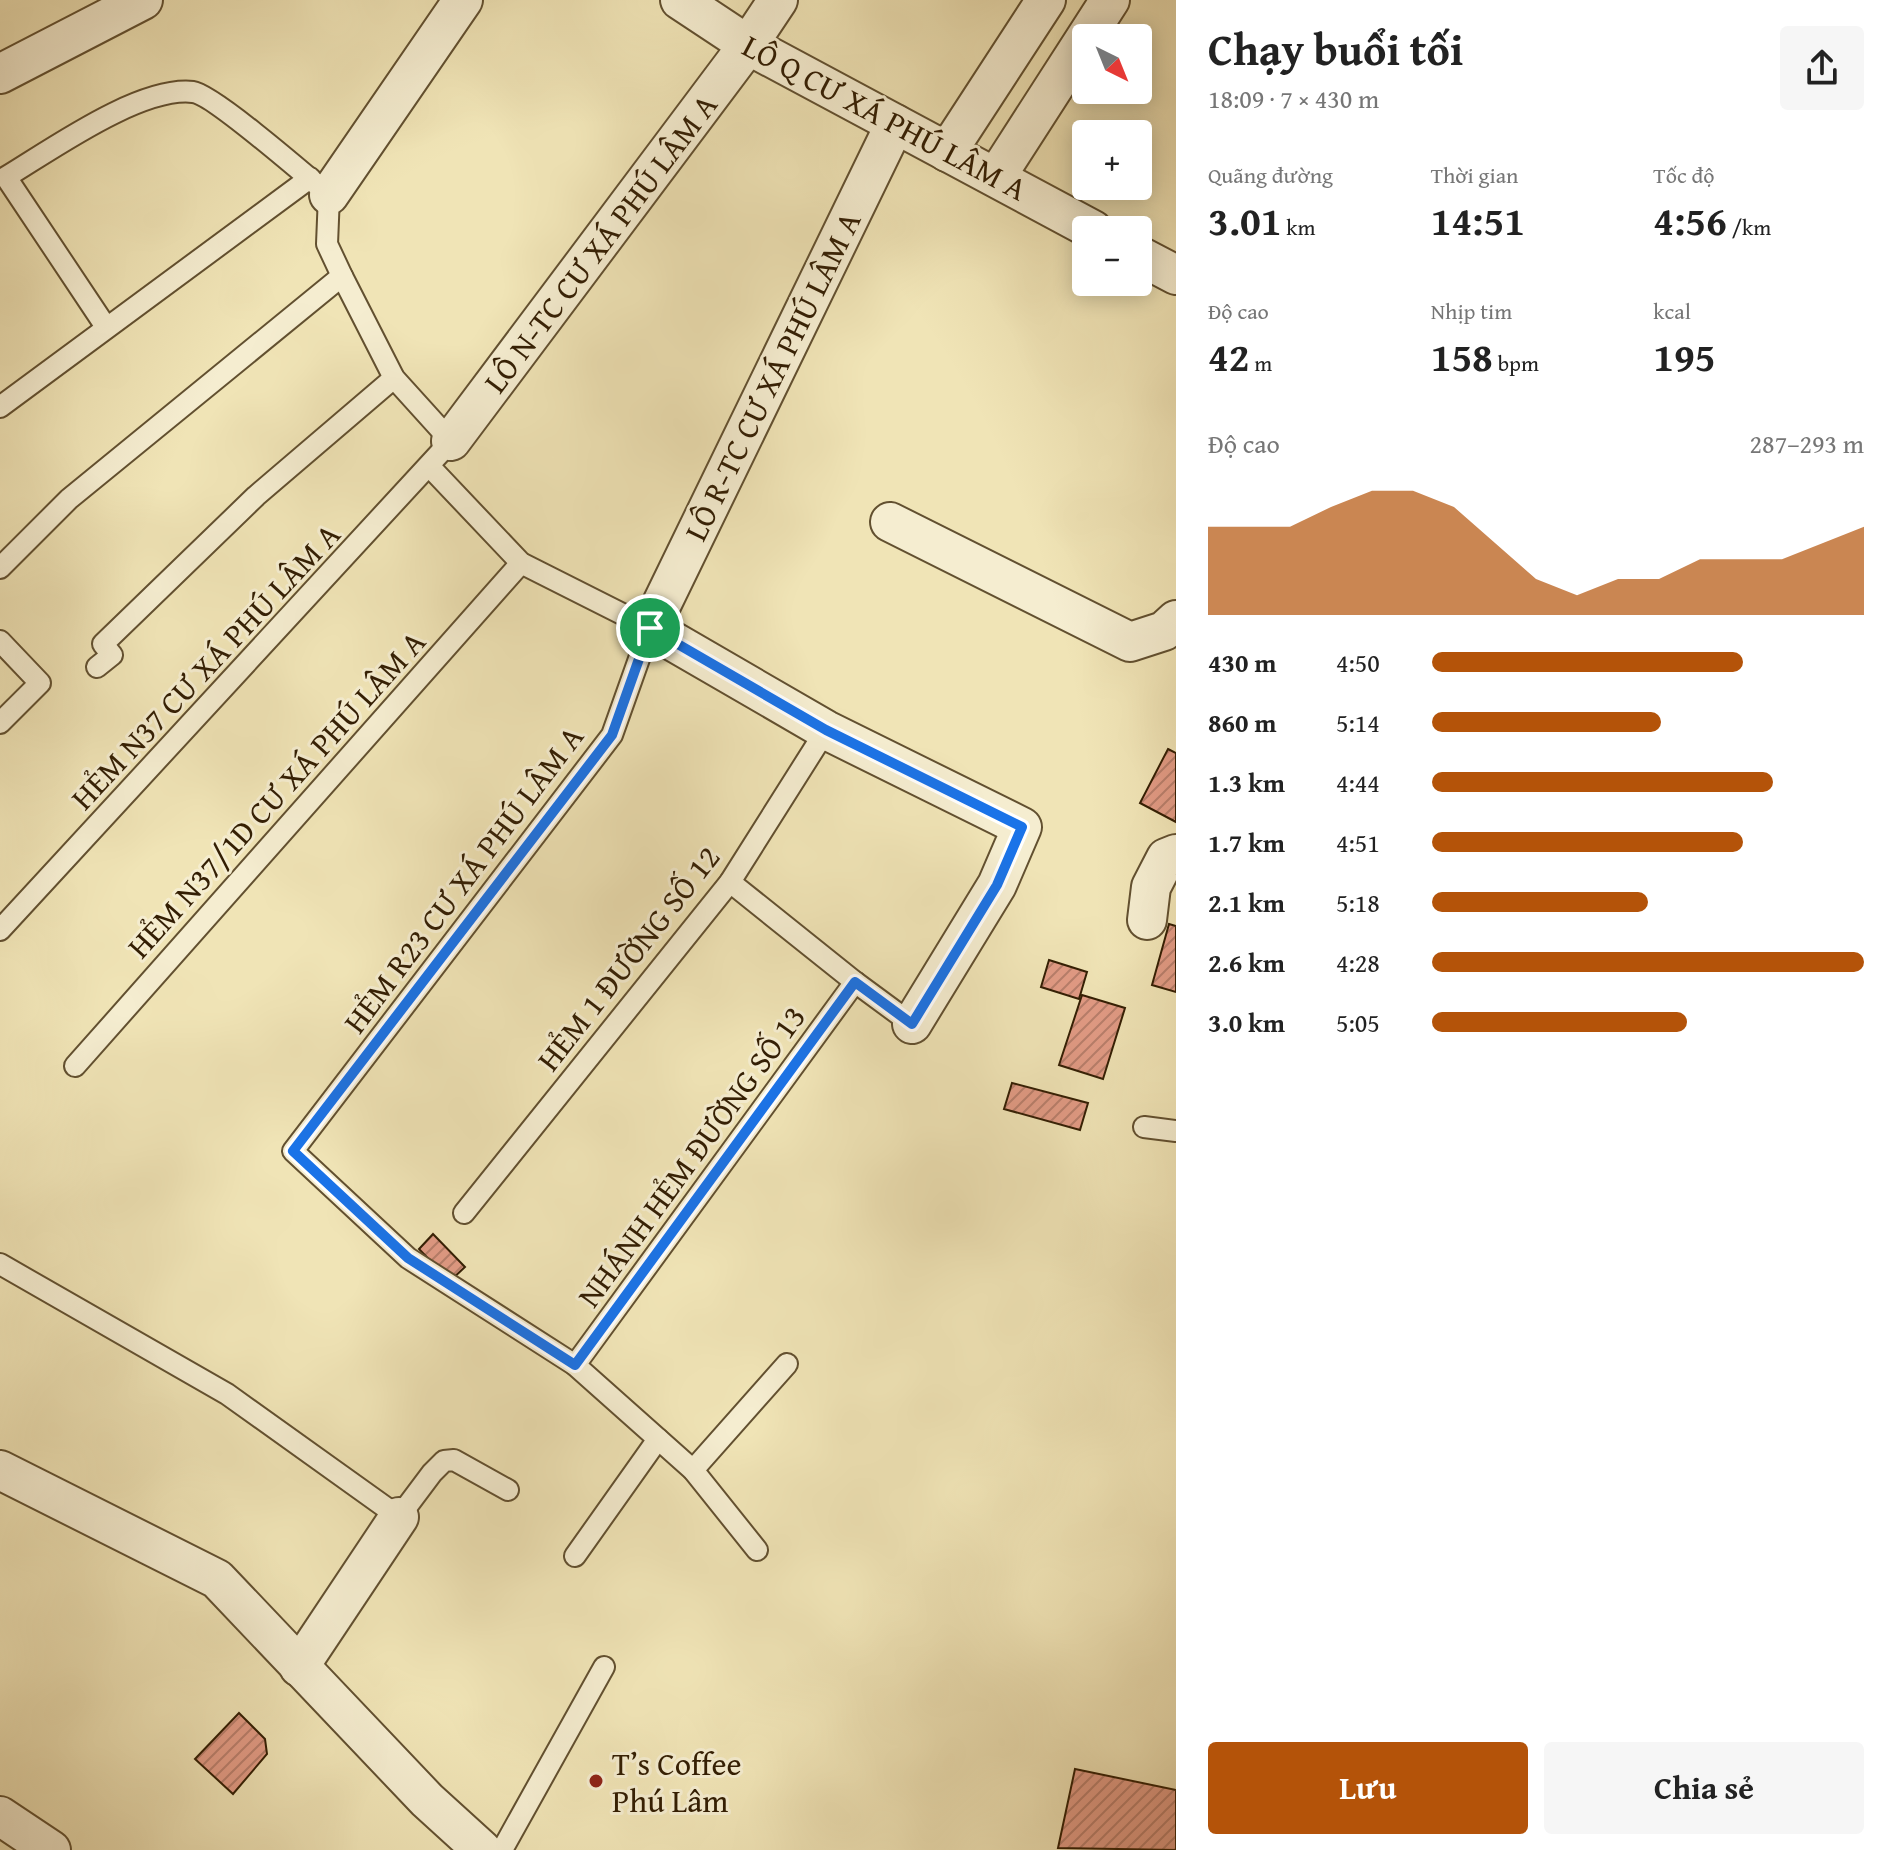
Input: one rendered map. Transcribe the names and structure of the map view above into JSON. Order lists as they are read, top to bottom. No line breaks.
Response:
{"streets":{"street":["LÔ Q CƯ XÁ PHÚ LÂM A","LÔ N-TC CƯ XÁ PHÚ LÂM A","LÔ R-TC CƯ XÁ PHÚ LÂM A"],"lane":["HẺM N37 CƯ XÁ PHÚ LÂM A","HẺM N37/1D CƯ XÁ PHÚ LÂM A","HẺM R23 CƯ XÁ PHÚ LÂM A","HẺM 1 ĐƯỜNG SỐ 12","NHÁNH HẺM ĐƯỜNG SỐ 13"]},"crossings":[["LÔ Q CƯ XÁ PHÚ LÂM A","LÔ N-TC CƯ XÁ PHÚ LÂM A"],["LÔ Q CƯ XÁ PHÚ LÂM A","LÔ R-TC CƯ XÁ PHÚ LÂM A"],["LÔ N-TC CƯ XÁ PHÚ LÂM A","HẺM N37 CƯ XÁ PHÚ LÂM A"],["LÔ R-TC CƯ XÁ PHÚ LÂM A","HẺM R23 CƯ XÁ PHÚ LÂM A"],["HẺM R23 CƯ XÁ PHÚ LÂM A","NHÁNH HẺM ĐƯỜNG SỐ 13"]],"places":["T’s Coffee Phú Lâm"],"north":"bottom right","page":{"heading":["Chạy buổi tối","18:09 · 7 × 430 m"],"map_buttons":["+","−"],"stats":[["Quãng đường","3.01 km"],["Thời gian","14:51"],["Tốc độ","4:56 /km"],["Độ cao","42 m"],["Nhịp tim","158 bpm"],["kcal","195"]],"chart":["Độ cao","287–293 m"],"list":[{"name":"430 m","note":"4:50"},{"name":"860 m","note":"5:14"},{"name":"1.3 km","note":"4:44"},{"name":"1.7 km","note":"4:51"},{"name":"2.1 km","note":"5:18"},{"name":"2.6 km","note":"4:28"},{"name":"3.0 km","note":"5:05"}],"buttons":["Lưu","Chia sẻ"]}}
